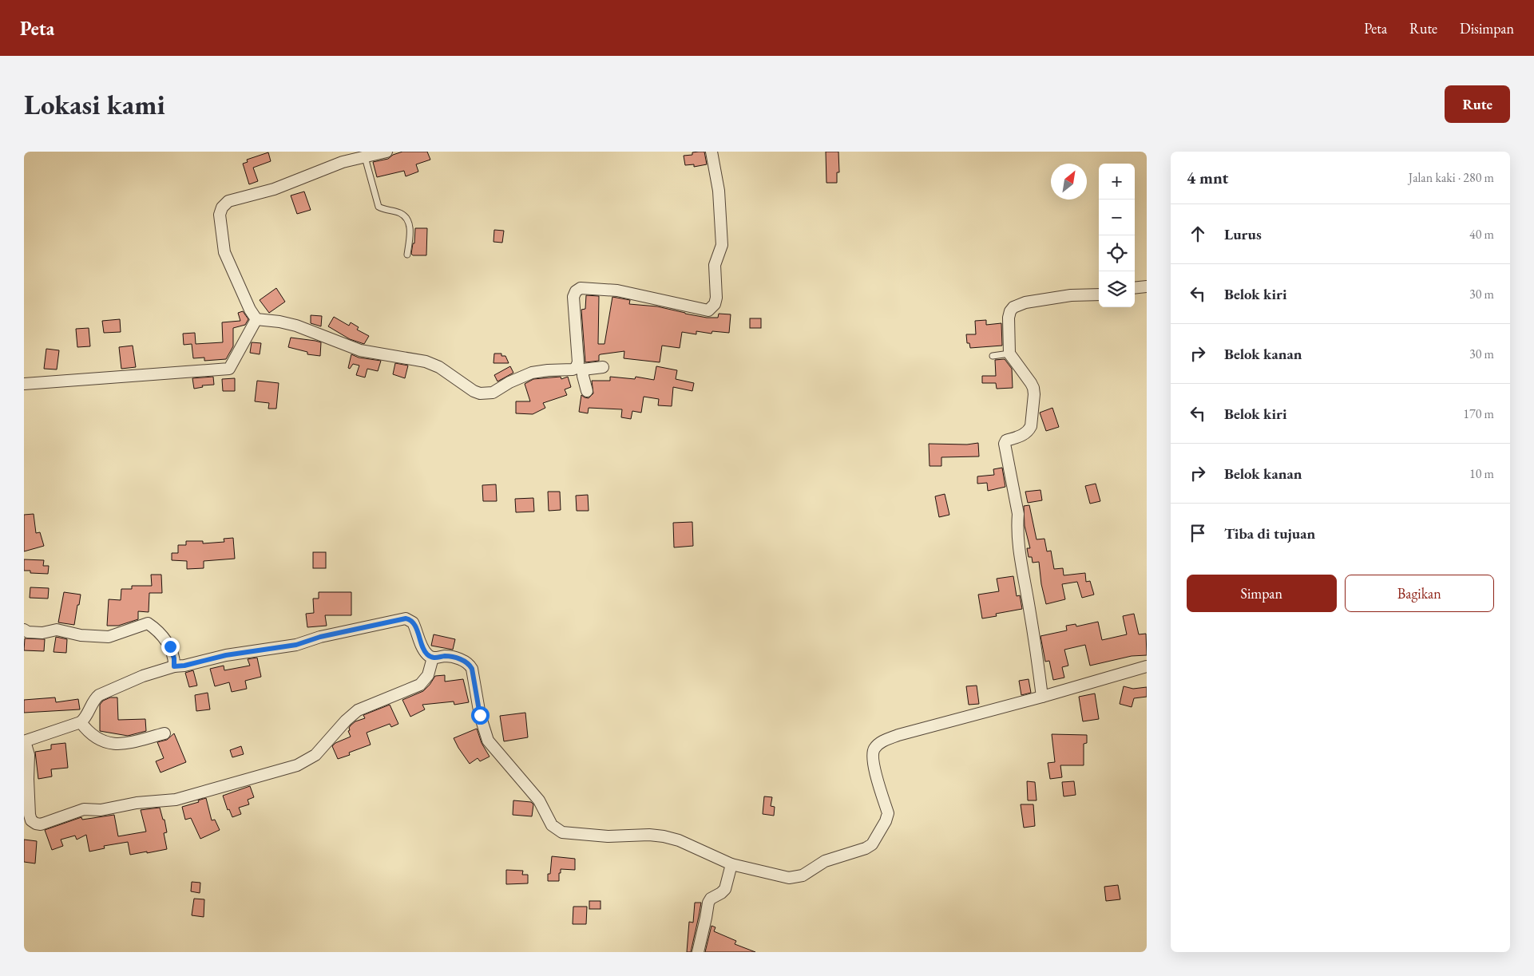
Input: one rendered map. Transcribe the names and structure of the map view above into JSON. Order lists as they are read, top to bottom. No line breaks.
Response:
{"north":"top right","page":{"header":"Peta","nav":["Peta","Rute","Disimpan"],"buttons":["Rute",["Simpan","Bagikan"]],"title":"Lokasi kami","heading":["4 mnt","Jalan kaki · 280 m"],"map_buttons":["+","−"],"list":[["Lurus","40 m"],["Belok kiri","30 m"],["Belok kanan","30 m"],["Belok kiri","170 m"],["Belok kanan","10 m"],"Tiba di tujuan"]}}
